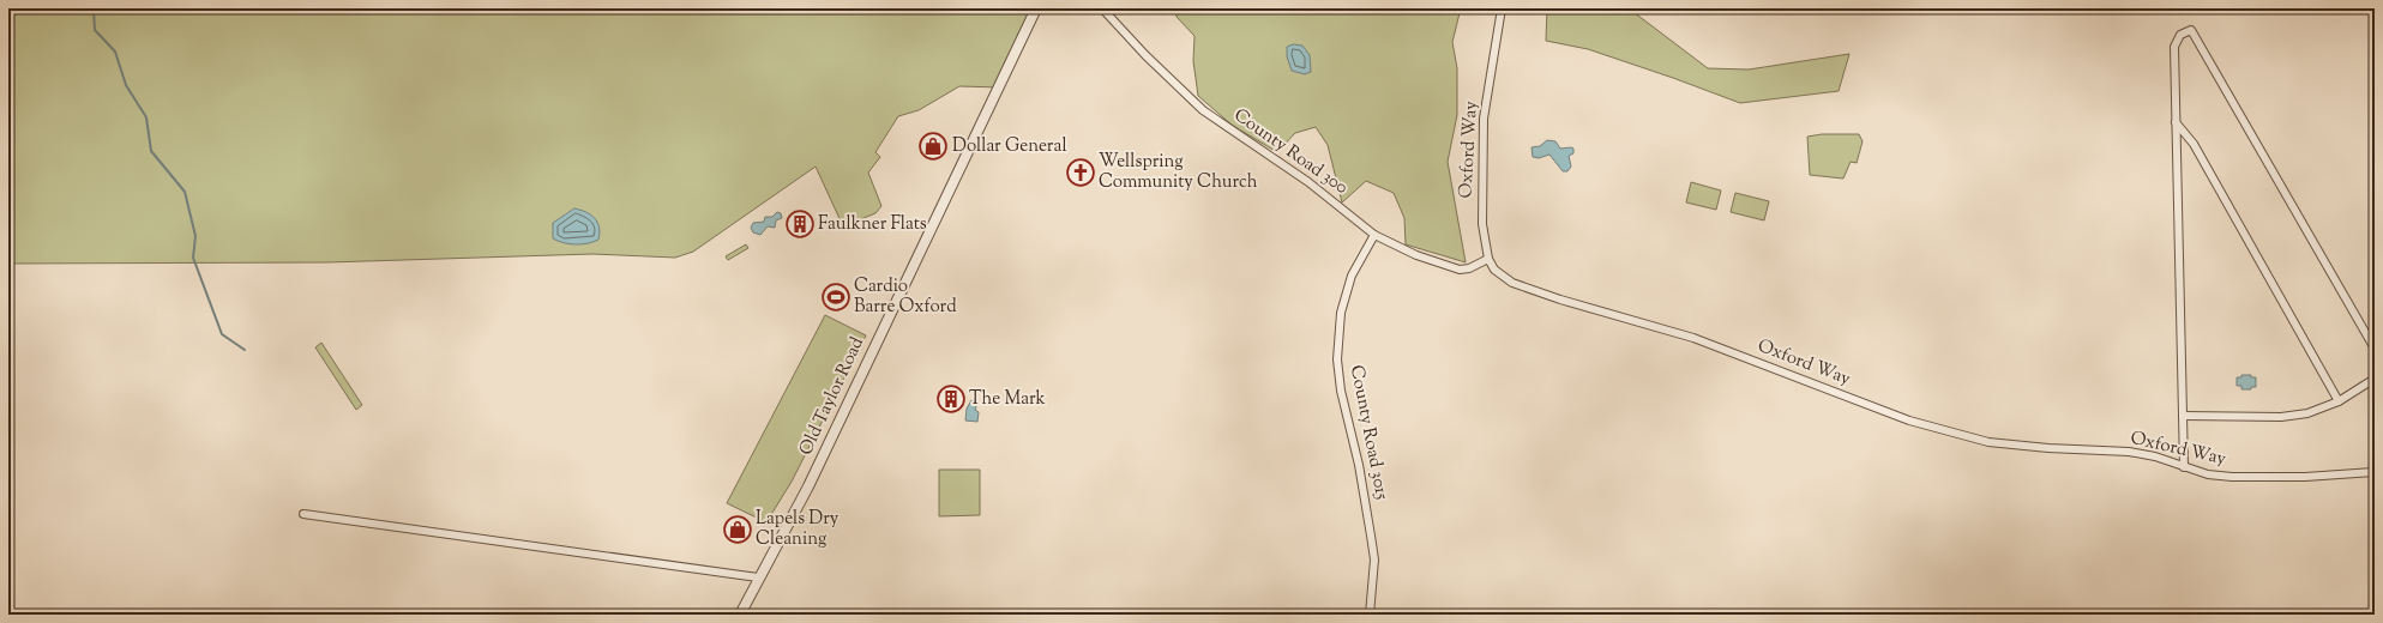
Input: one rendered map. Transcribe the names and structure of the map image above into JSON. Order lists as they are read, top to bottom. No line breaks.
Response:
{"streets":{"street":["Oxford Way","County Road 300","Old Taylor Road","County Road 3015"]},"crossings":[["Oxford Way","County Road 300"],["County Road 300","County Road 3015"]],"places":{"shop":["Dollar General","Lapels Dry Cleaning"],"church":["Wellspring Community Church"],"building":["Faulkner Flats","The Mark"],"sports":["Cardio Barre Oxford"]}}
